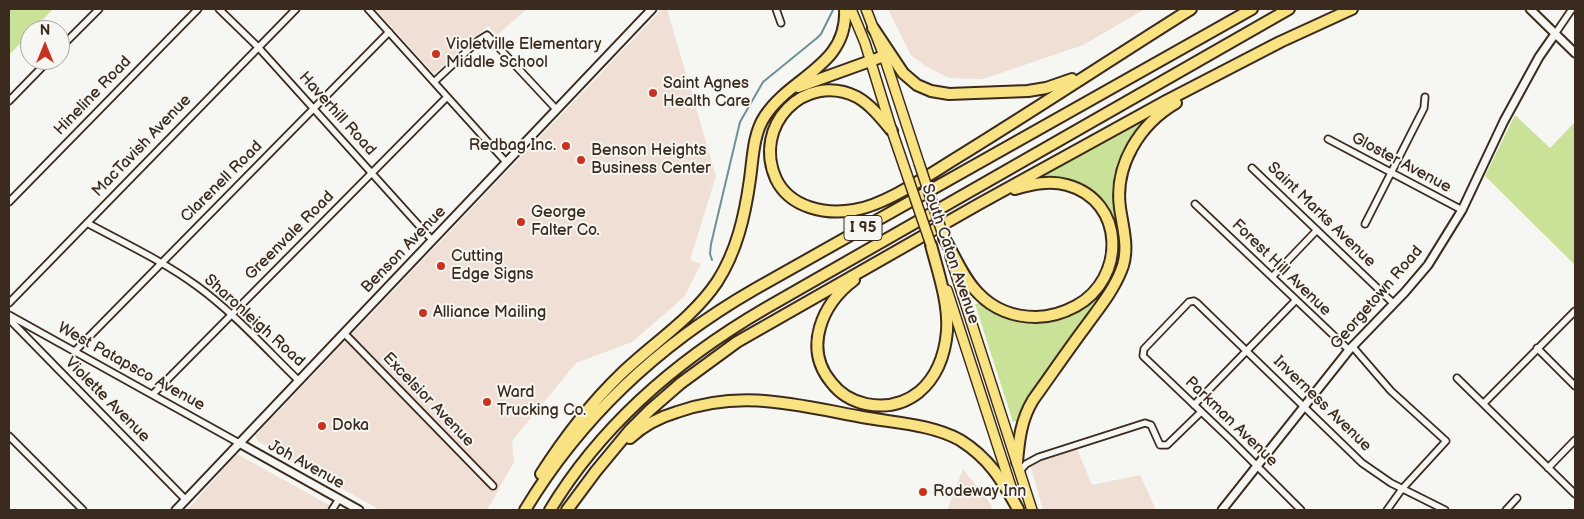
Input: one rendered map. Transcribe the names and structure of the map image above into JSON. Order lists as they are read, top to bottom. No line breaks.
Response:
{"streets":{"highway":["I 95"],"main road":["South Caton Avenue"],"street":["Hineline Road","Haverhill Road","MacTavish Avenue","Gloster Avenue","Clarenell Road","Saint Marks Avenue","Greenvale Road","Benson Avenue","Forest Hill Avenue","Georgetown Road","Sharonleigh Road","West Patapsco Avenue","Violette Avenue","Excelsior Avenue","Inverness Avenue","Parkman Avenue","Joh Avenue"]},"crossings":[["Haverhill Road","MacTavish Avenue"],["Haverhill Road","Clarenell Road"],["Haverhill Road","Greenvale Road"],["Haverhill Road","Benson Avenue"],["MacTavish Avenue","Sharonleigh Road"],["Gloster Avenue","Georgetown Road"],["Clarenell Road","Sharonleigh Road"],["Clarenell Road","West Patapsco Avenue"],["Saint Marks Avenue","Georgetown Road"],["Greenvale Road","Sharonleigh Road"],["Greenvale Road","West Patapsco Avenue"],["Benson Avenue","Sharonleigh Road"],["Benson Avenue","West Patapsco Avenue"],["Benson Avenue","Violette Avenue"],["Benson Avenue","Excelsior Avenue"],["Benson Avenue","Joh Avenue"],["Forest Hill Avenue","Georgetown Road"],["Forest Hill Avenue","Inverness Avenue"],["Georgetown Road","Inverness Avenue"],["Georgetown Road","Parkman Avenue"],["West Patapsco Avenue","Joh Avenue"],["Inverness Avenue","Parkman Avenue"]],"places":["Violetville Elementary Middle School","Saint Agnes Health Care","Redbag Inc.","Benson Heights Business Center","George Falter Co.","Cutting Edge Signs","Alliance Mailing","Ward Trucking Co.","Doka","Rodeway Inn"],"north":"top"}
